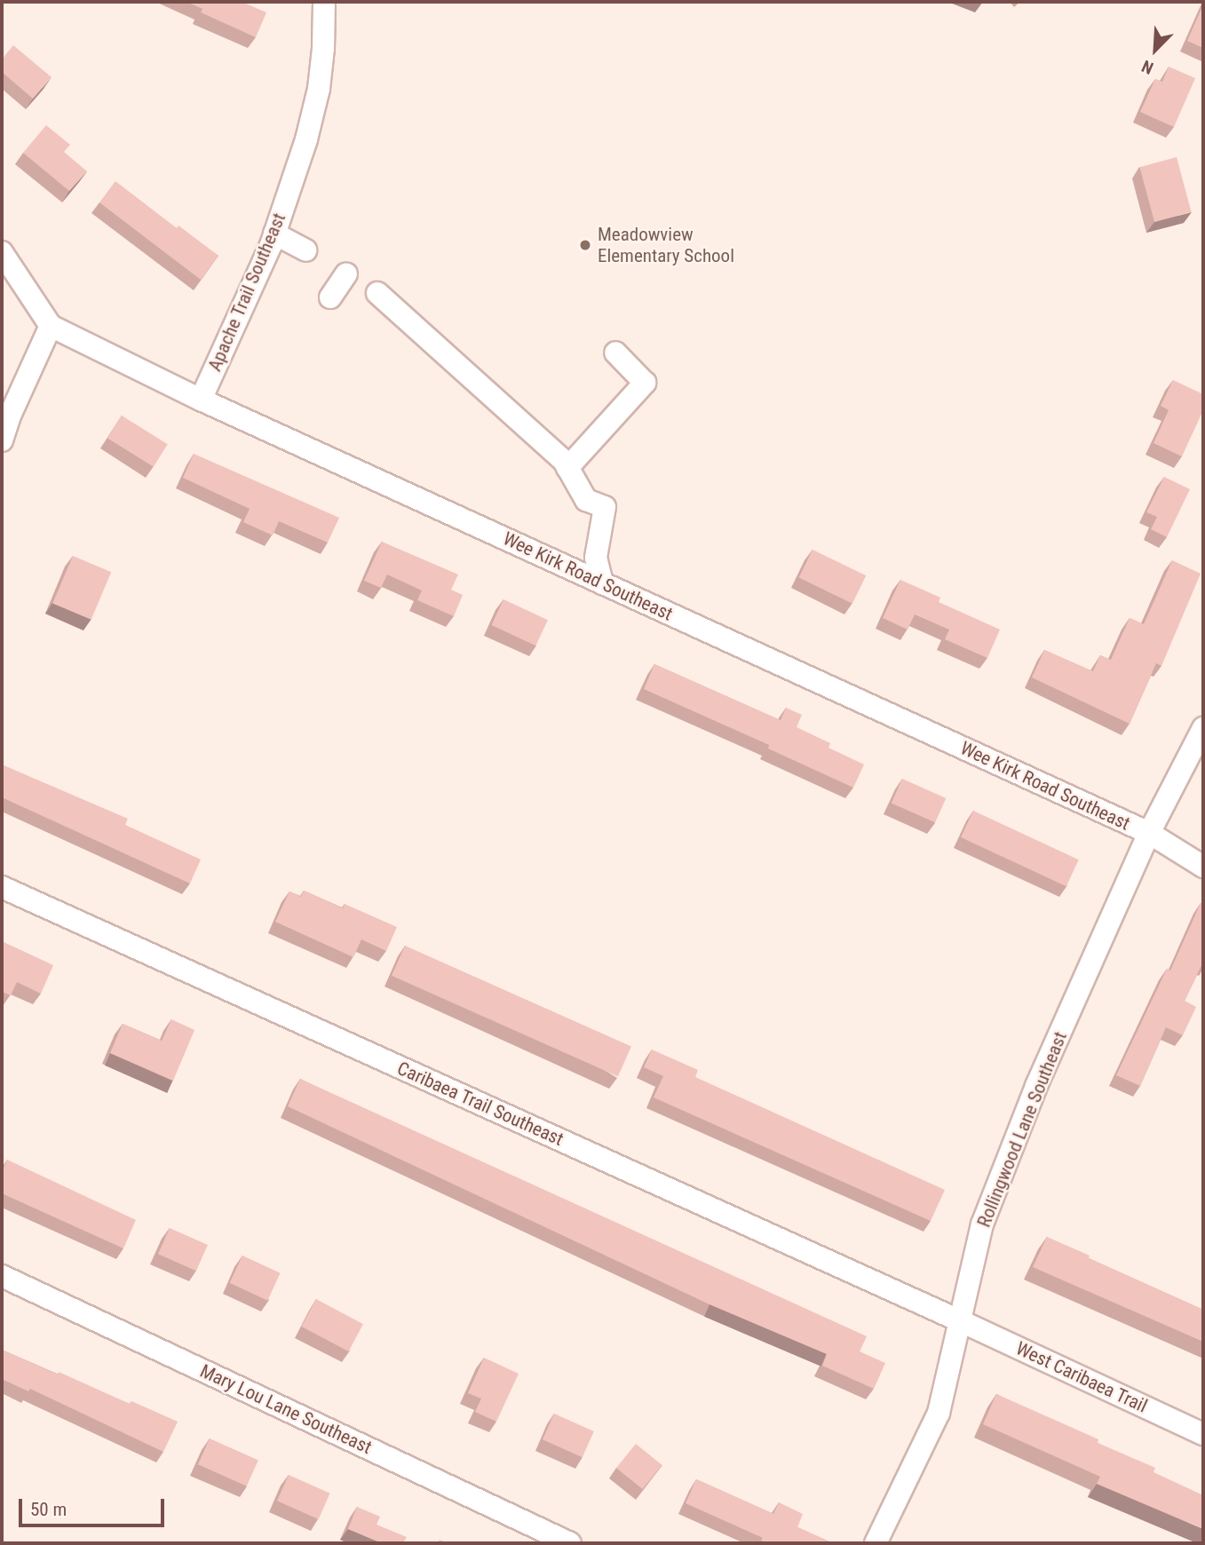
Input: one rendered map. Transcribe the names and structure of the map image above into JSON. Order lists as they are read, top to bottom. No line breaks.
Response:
{"streets":{"street":["Apache Trail Southeast","Wee Kirk Road Southeast","Caribaea Trail Southeast","Rollingwood Lane Southeast","West Caribaea Trail","Mary Lou Lane Southeast"]},"crossings":[["Apache Trail Southeast","Wee Kirk Road Southeast"],["Wee Kirk Road Southeast","Rollingwood Lane Southeast"],["Caribaea Trail Southeast","Rollingwood Lane Southeast"],["Caribaea Trail Southeast","West Caribaea Trail"],["Rollingwood Lane Southeast","West Caribaea Trail"]],"places":["Meadowview Elementary School"],"scale_bar":"50 m","north":"bottom left"}
